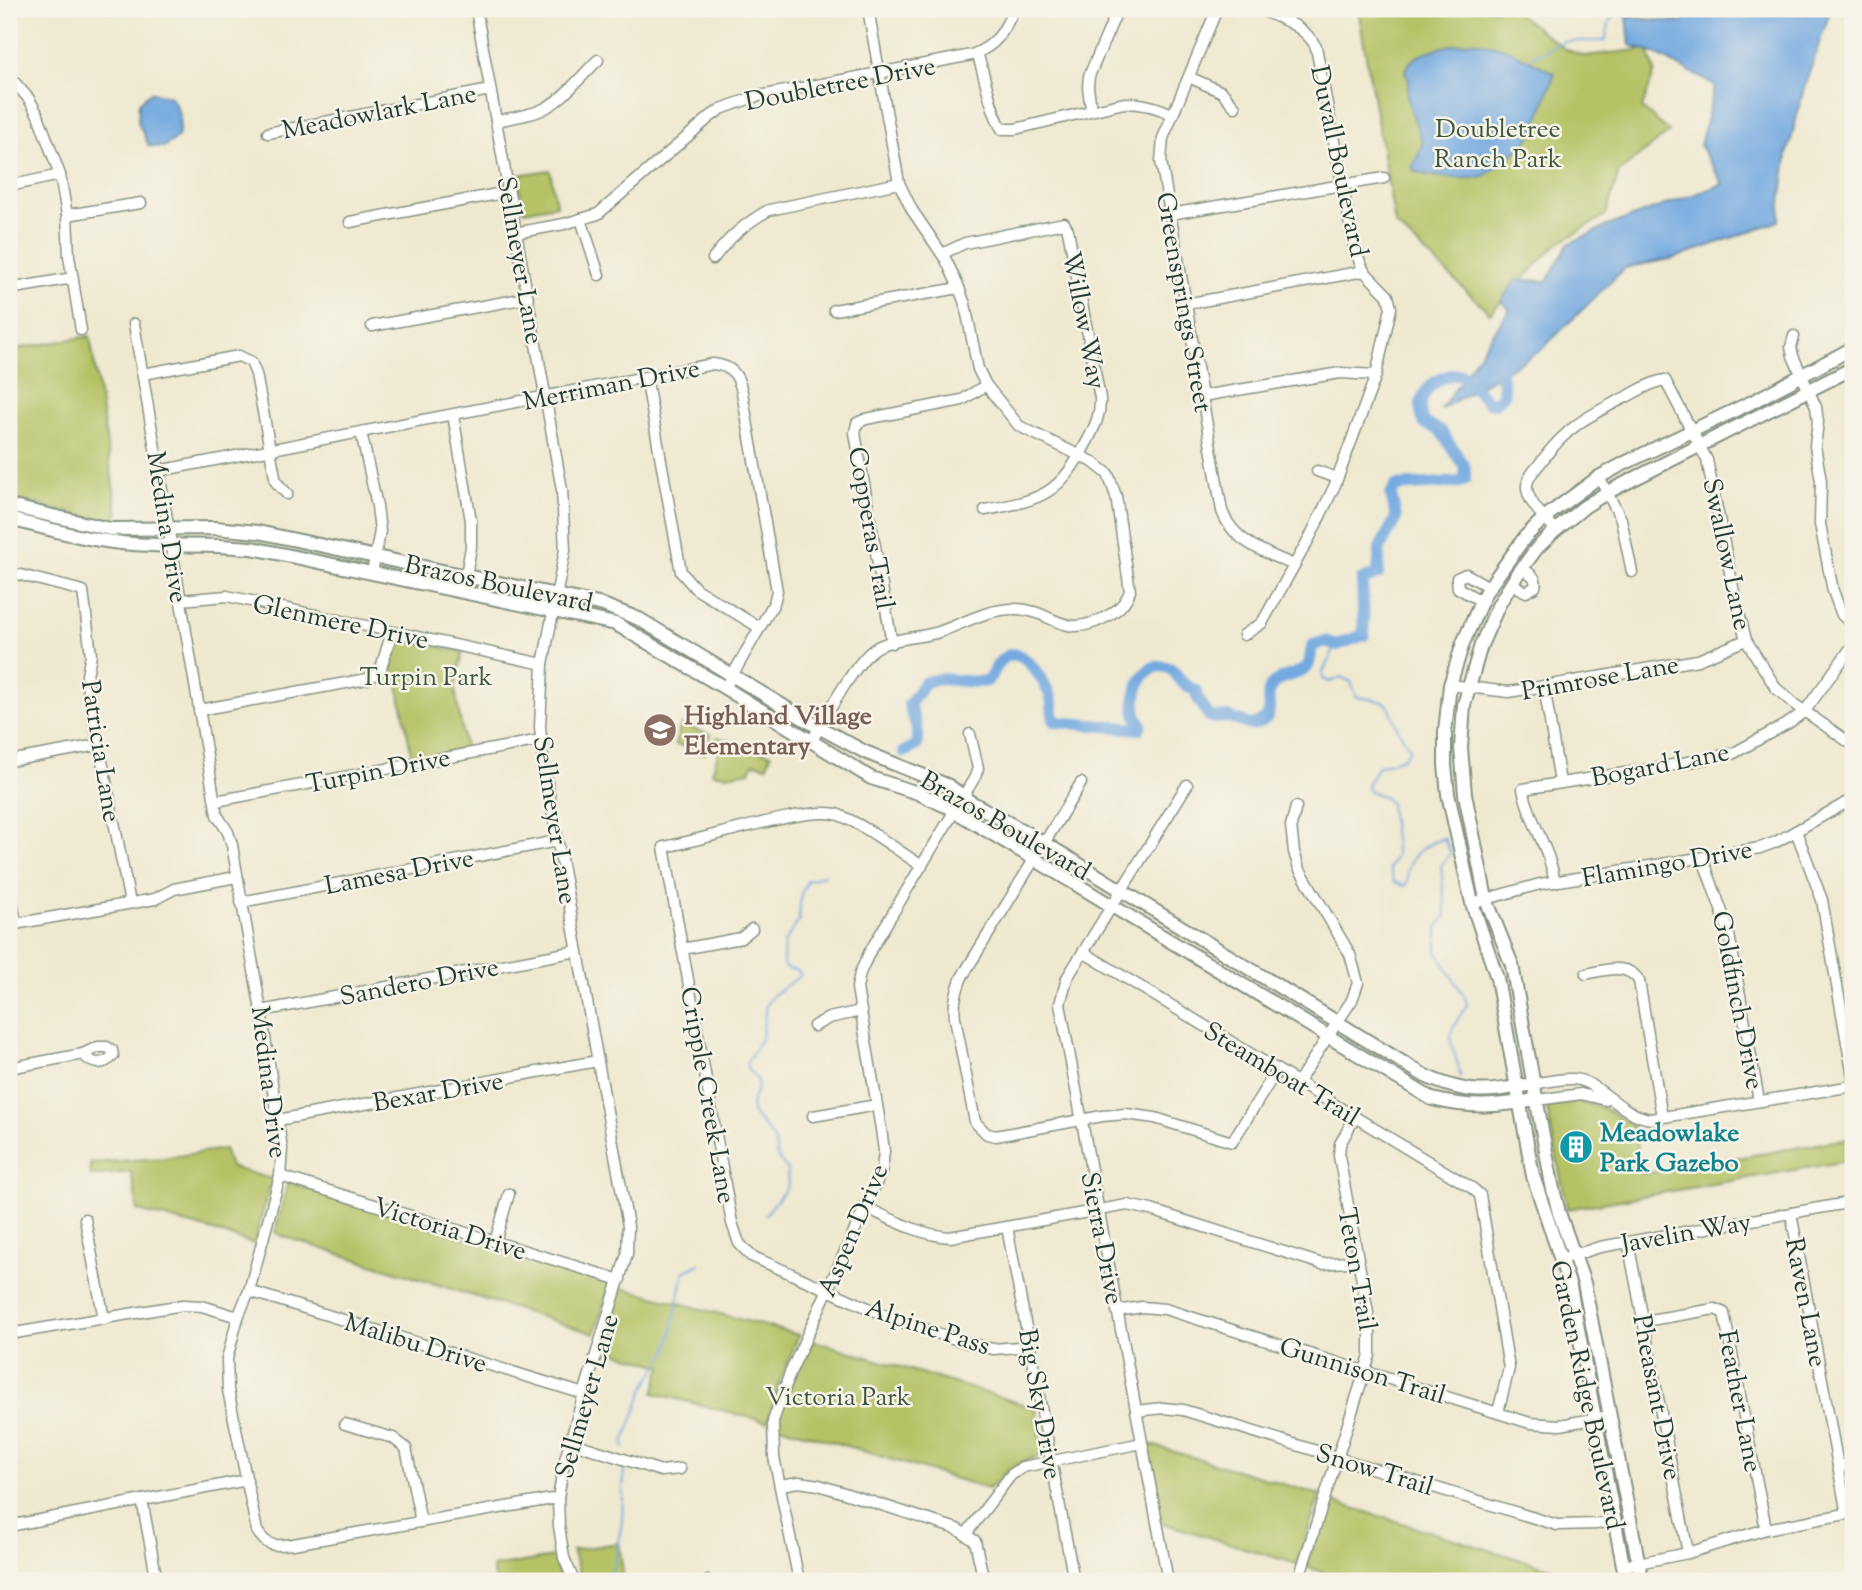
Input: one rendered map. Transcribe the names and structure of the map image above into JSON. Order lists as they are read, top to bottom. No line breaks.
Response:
{"streets":{"main road":["Brazos Boulevard","Garden Ridge Boulevard"],"street":["Doubletree Drive","Meadowlark Lane","Duvall Boulevard","Sellmeyer Lane","Greensprings Street","Willow Way","Merriman Drive","Medina Drive","Copperas Trail","Swallow Lane","Glenmere Drive","Primrose Lane","Patricia Lane","Bogard Lane","Turpin Drive","Flamingo Drive","Lamesa Drive","Sandero Drive","Goldfinch Drive","Steamboat Trail","Bexar Drive","Cripple Creek Lane","Victoria Drive","Aspen Drive","Javelin Way","Sierra Drive","Teton Trail","Raven Lane","Alpine Pass","Malibu Drive","Gunnison Trail","Pheasant Drive","Feather Lane","Big Sky Drive","Snow Trail"]},"crossings":[["Doubletree Drive","Sellmeyer Lane"],["Meadowlark Lane","Sellmeyer Lane"],["Duvall Boulevard","Greensprings Street"],["Sellmeyer Lane","Merriman Drive"],["Sellmeyer Lane","Medina Drive"],["Sellmeyer Lane","Brazos Boulevard"],["Sellmeyer Lane","Glenmere Drive"],["Sellmeyer Lane","Turpin Drive"],["Sellmeyer Lane","Lamesa Drive"],["Sellmeyer Lane","Sandero Drive"],["Sellmeyer Lane","Bexar Drive"],["Sellmeyer Lane","Victoria Drive"],["Sellmeyer Lane","Malibu Drive"],["Merriman Drive","Medina Drive"],["Merriman Drive","Brazos Boulevard"],["Medina Drive","Brazos Boulevard"],["Medina Drive","Glenmere Drive"],["Medina Drive","Turpin Drive"],["Medina Drive","Lamesa Drive"],["Medina Drive","Sandero Drive"],["Medina Drive","Bexar Drive"],["Medina Drive","Victoria Drive"],["Medina Drive","Malibu Drive"],["Swallow Lane","Primrose Lane"],["Swallow Lane","Bogard Lane"],["Swallow Lane","Garden Ridge Boulevard"],["Brazos Boulevard","Goldfinch Drive"],["Brazos Boulevard","Aspen Drive"],["Brazos Boulevard","Sierra Drive"],["Brazos Boulevard","Garden Ridge Boulevard"],["Primrose Lane","Garden Ridge Boulevard"],["Bogard Lane","Flamingo Drive"],["Flamingo Drive","Goldfinch Drive"],["Flamingo Drive","Garden Ridge Boulevard"],["Steamboat Trail","Sierra Drive"],["Steamboat Trail","Teton Trail"],["Steamboat Trail","Gunnison Trail"],["Cripple Creek Lane","Aspen Drive"],["Cripple Creek Lane","Alpine Pass"],["Aspen Drive","Alpine Pass"],["Javelin Way","Raven Lane"],["Javelin Way","Garden Ridge Boulevard"],["Javelin Way","Pheasant Drive"],["Sierra Drive","Gunnison Trail"],["Sierra Drive","Snow Trail"],["Teton Trail","Gunnison Trail"],["Teton Trail","Snow Trail"],["Alpine Pass","Big Sky Drive"],["Gunnison Trail","Garden Ridge Boulevard"],["Garden Ridge Boulevard","Snow Trail"],["Pheasant Drive","Feather Lane"]],"parks":["Doubletree Ranch Park","Turpin Park","Victoria Park"],"places":{"school or university":["Highland Village Elementary"],"building":["Meadowlake Park Gazebo"]}}
